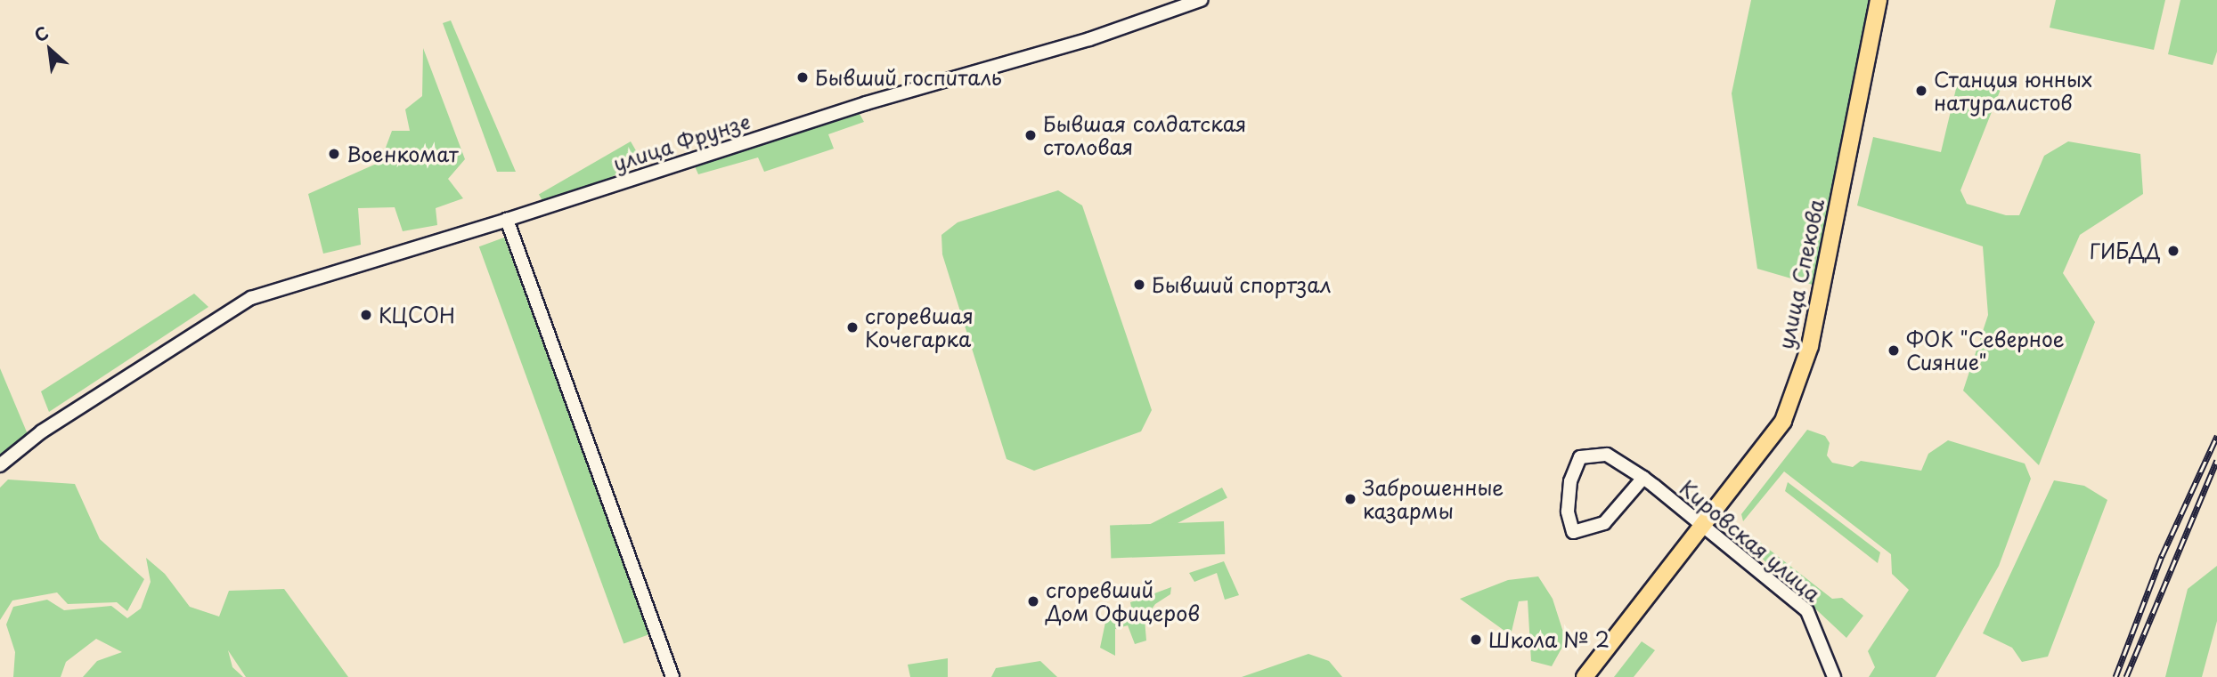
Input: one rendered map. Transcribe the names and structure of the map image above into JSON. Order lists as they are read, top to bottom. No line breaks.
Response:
{"streets":{"main road":["улица Спекова"],"street":["улица Фрунзе","Кировская улица"]},"crossings":[["улица Спекова","Кировская улица"]],"places":["Бывший госпиталь","Станция юнных натуралистов","Бывшая солдатская столовая","Военкомат","ГИБДД","Бывший спортзал","КЦСОН","сгоревшая Кочегарка","ФОК \"Северное Сияние\"","Заброшенные казармы","сгоревший Дом Офицеров","Школа № 2"],"north":"top left"}
